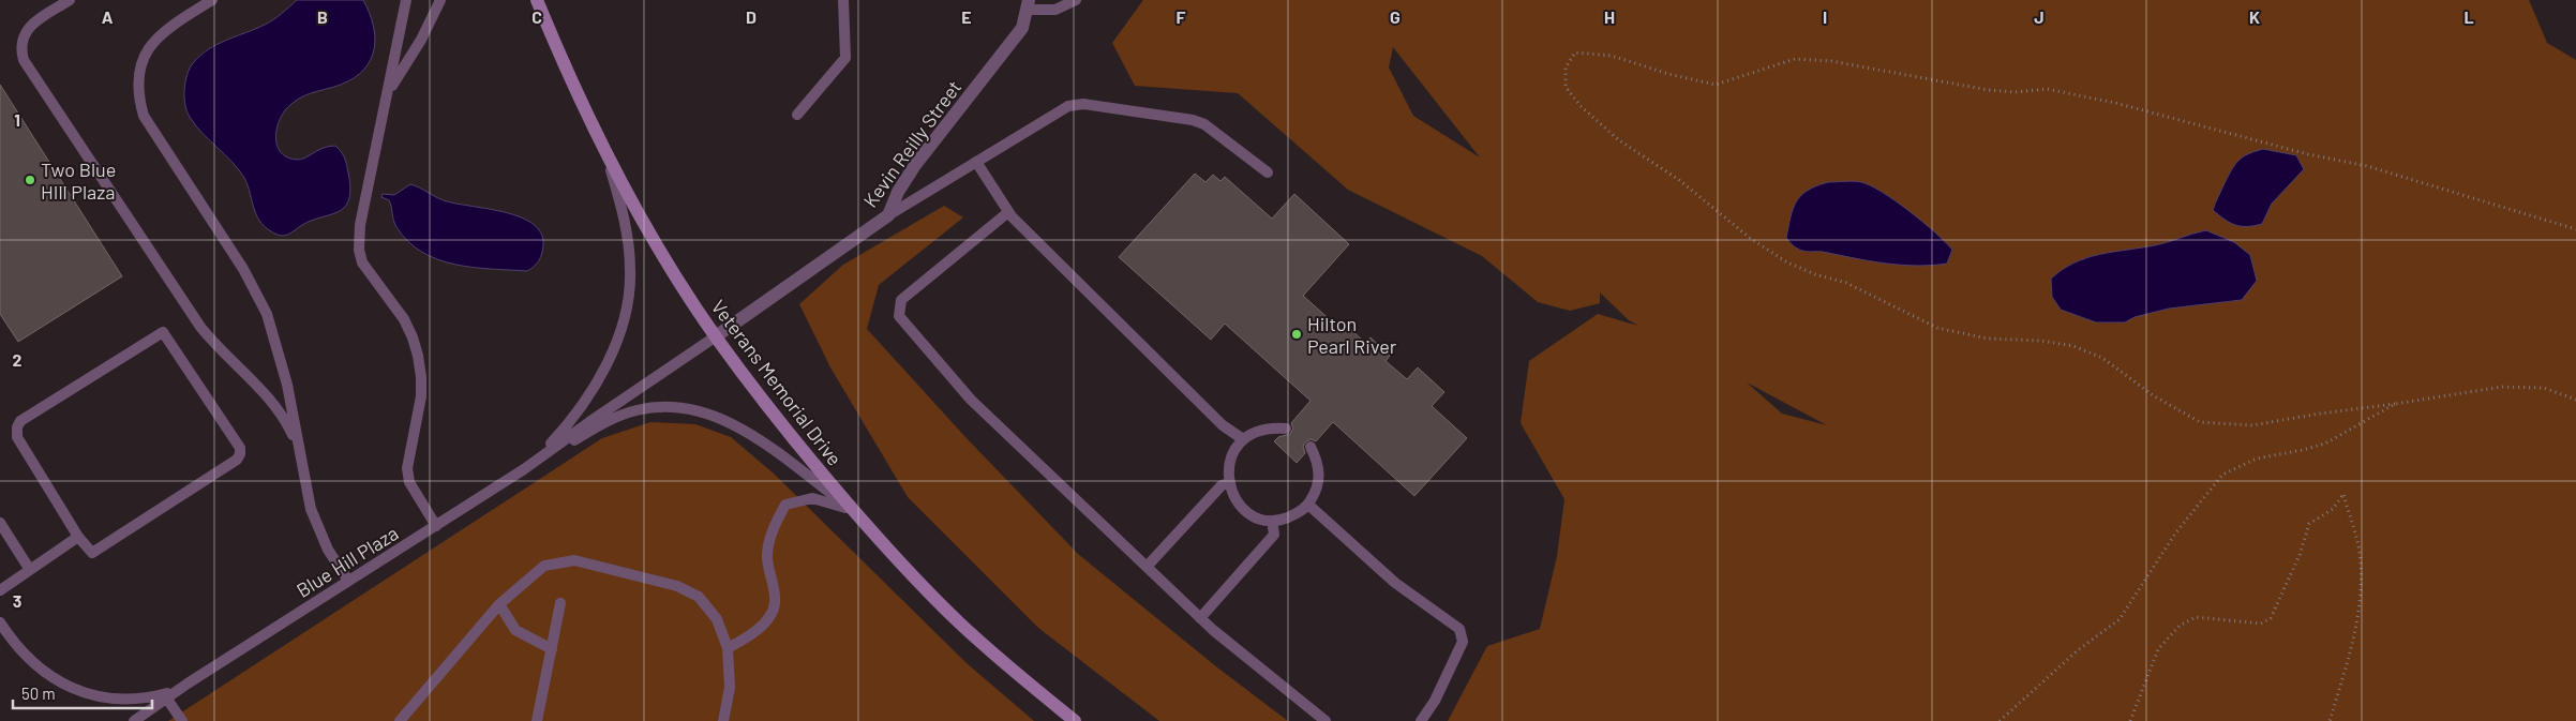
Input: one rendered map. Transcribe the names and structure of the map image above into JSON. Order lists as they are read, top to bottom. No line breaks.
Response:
{"streets":{"street":["Kevin Reilly Street","Veterans Memorial Drive"],"lane":["Blue Hill Plaza"]},"crossings":[["Kevin Reilly Street","Veterans Memorial Drive"],["Kevin Reilly Street","Blue Hill Plaza"],["Veterans Memorial Drive","Blue Hill Plaza"]],"places":["Two Blue HIll Plaza","Hilton Pearl River"],"scale_bar":"50 m","grid":{"columns":["A","B","C","D","E","F","G","H","I","J","K","L"],"rows":["1","2","3"]}}
